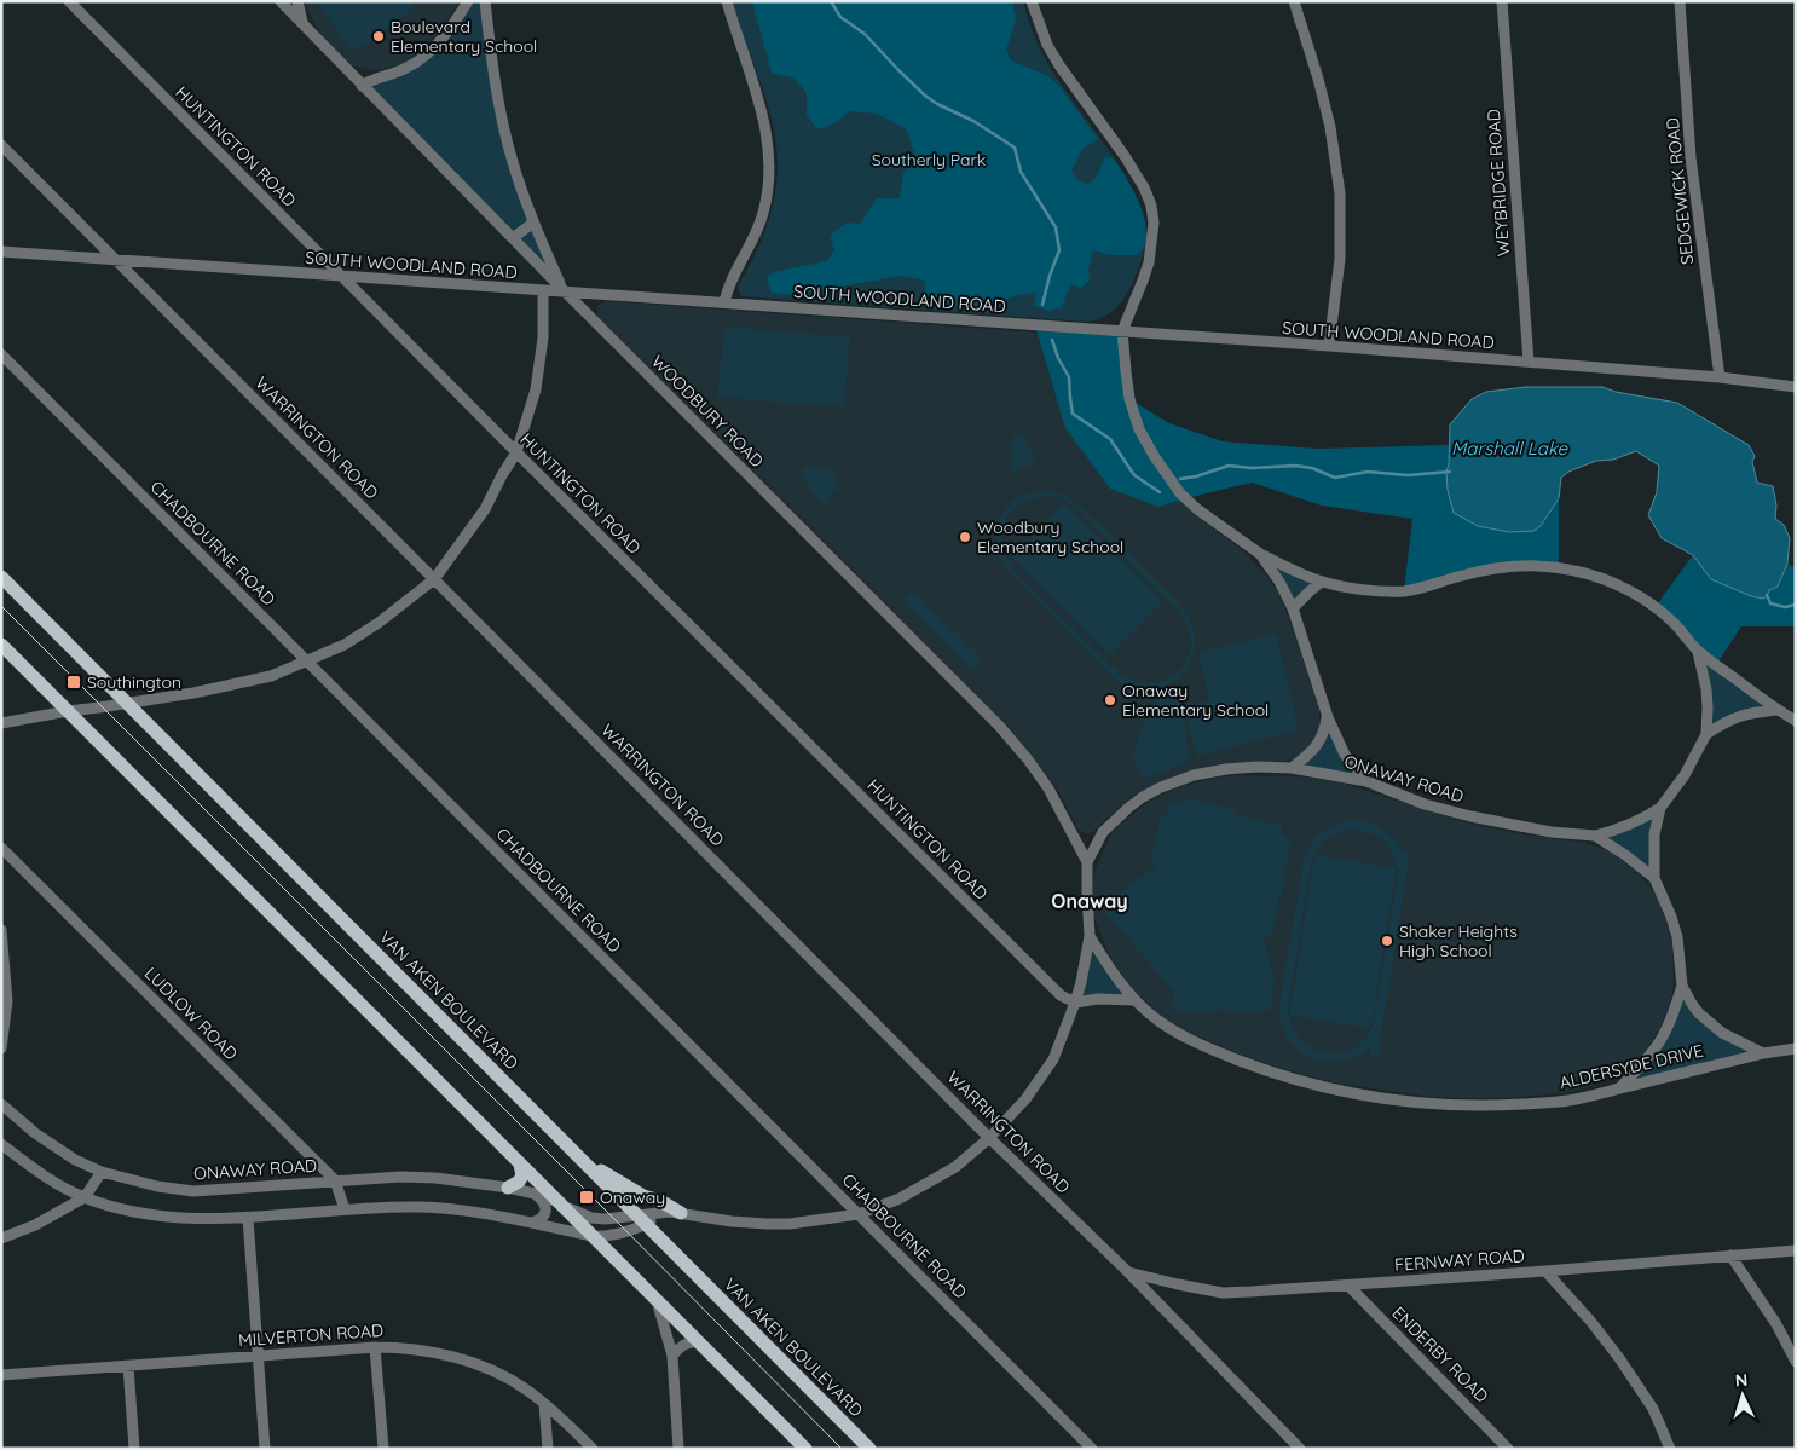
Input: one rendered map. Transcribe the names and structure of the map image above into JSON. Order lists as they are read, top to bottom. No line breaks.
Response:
{"streets":{"main road":["VAN AKEN BOULEVARD"],"street":["HUNTINGTON ROAD","WEYBRIDGE ROAD","SEDGEWICK ROAD","SOUTH WOODLAND ROAD","WOODBURY ROAD","WARRINGTON ROAD","CHADBOURNE ROAD","ONAWAY ROAD","LUDLOW ROAD","ALDERSYDE DRIVE","FERNWAY ROAD","MILVERTON ROAD","ENDERBY ROAD"]},"crossings":[["HUNTINGTON ROAD","SOUTH WOODLAND ROAD"],["HUNTINGTON ROAD","ONAWAY ROAD"],["WEYBRIDGE ROAD","SOUTH WOODLAND ROAD"],["SEDGEWICK ROAD","SOUTH WOODLAND ROAD"],["SOUTH WOODLAND ROAD","WOODBURY ROAD"],["SOUTH WOODLAND ROAD","WARRINGTON ROAD"],["WOODBURY ROAD","ONAWAY ROAD"],["WARRINGTON ROAD","ONAWAY ROAD"],["WARRINGTON ROAD","FERNWAY ROAD"],["CHADBOURNE ROAD","ONAWAY ROAD"],["ONAWAY ROAD","VAN AKEN BOULEVARD"],["ONAWAY ROAD","LUDLOW ROAD"],["ONAWAY ROAD","ALDERSYDE DRIVE"],["FERNWAY ROAD","ENDERBY ROAD"]],"districts":["Onaway"],"water":["Marshall Lake"],"parks":["Southerly Park"],"places":{"other":["Boulevard Elementary School","Woodbury Elementary School","Onaway Elementary School","Shaker Heights High School"],"transit":["Southington","Onaway"]},"north":"top"}
